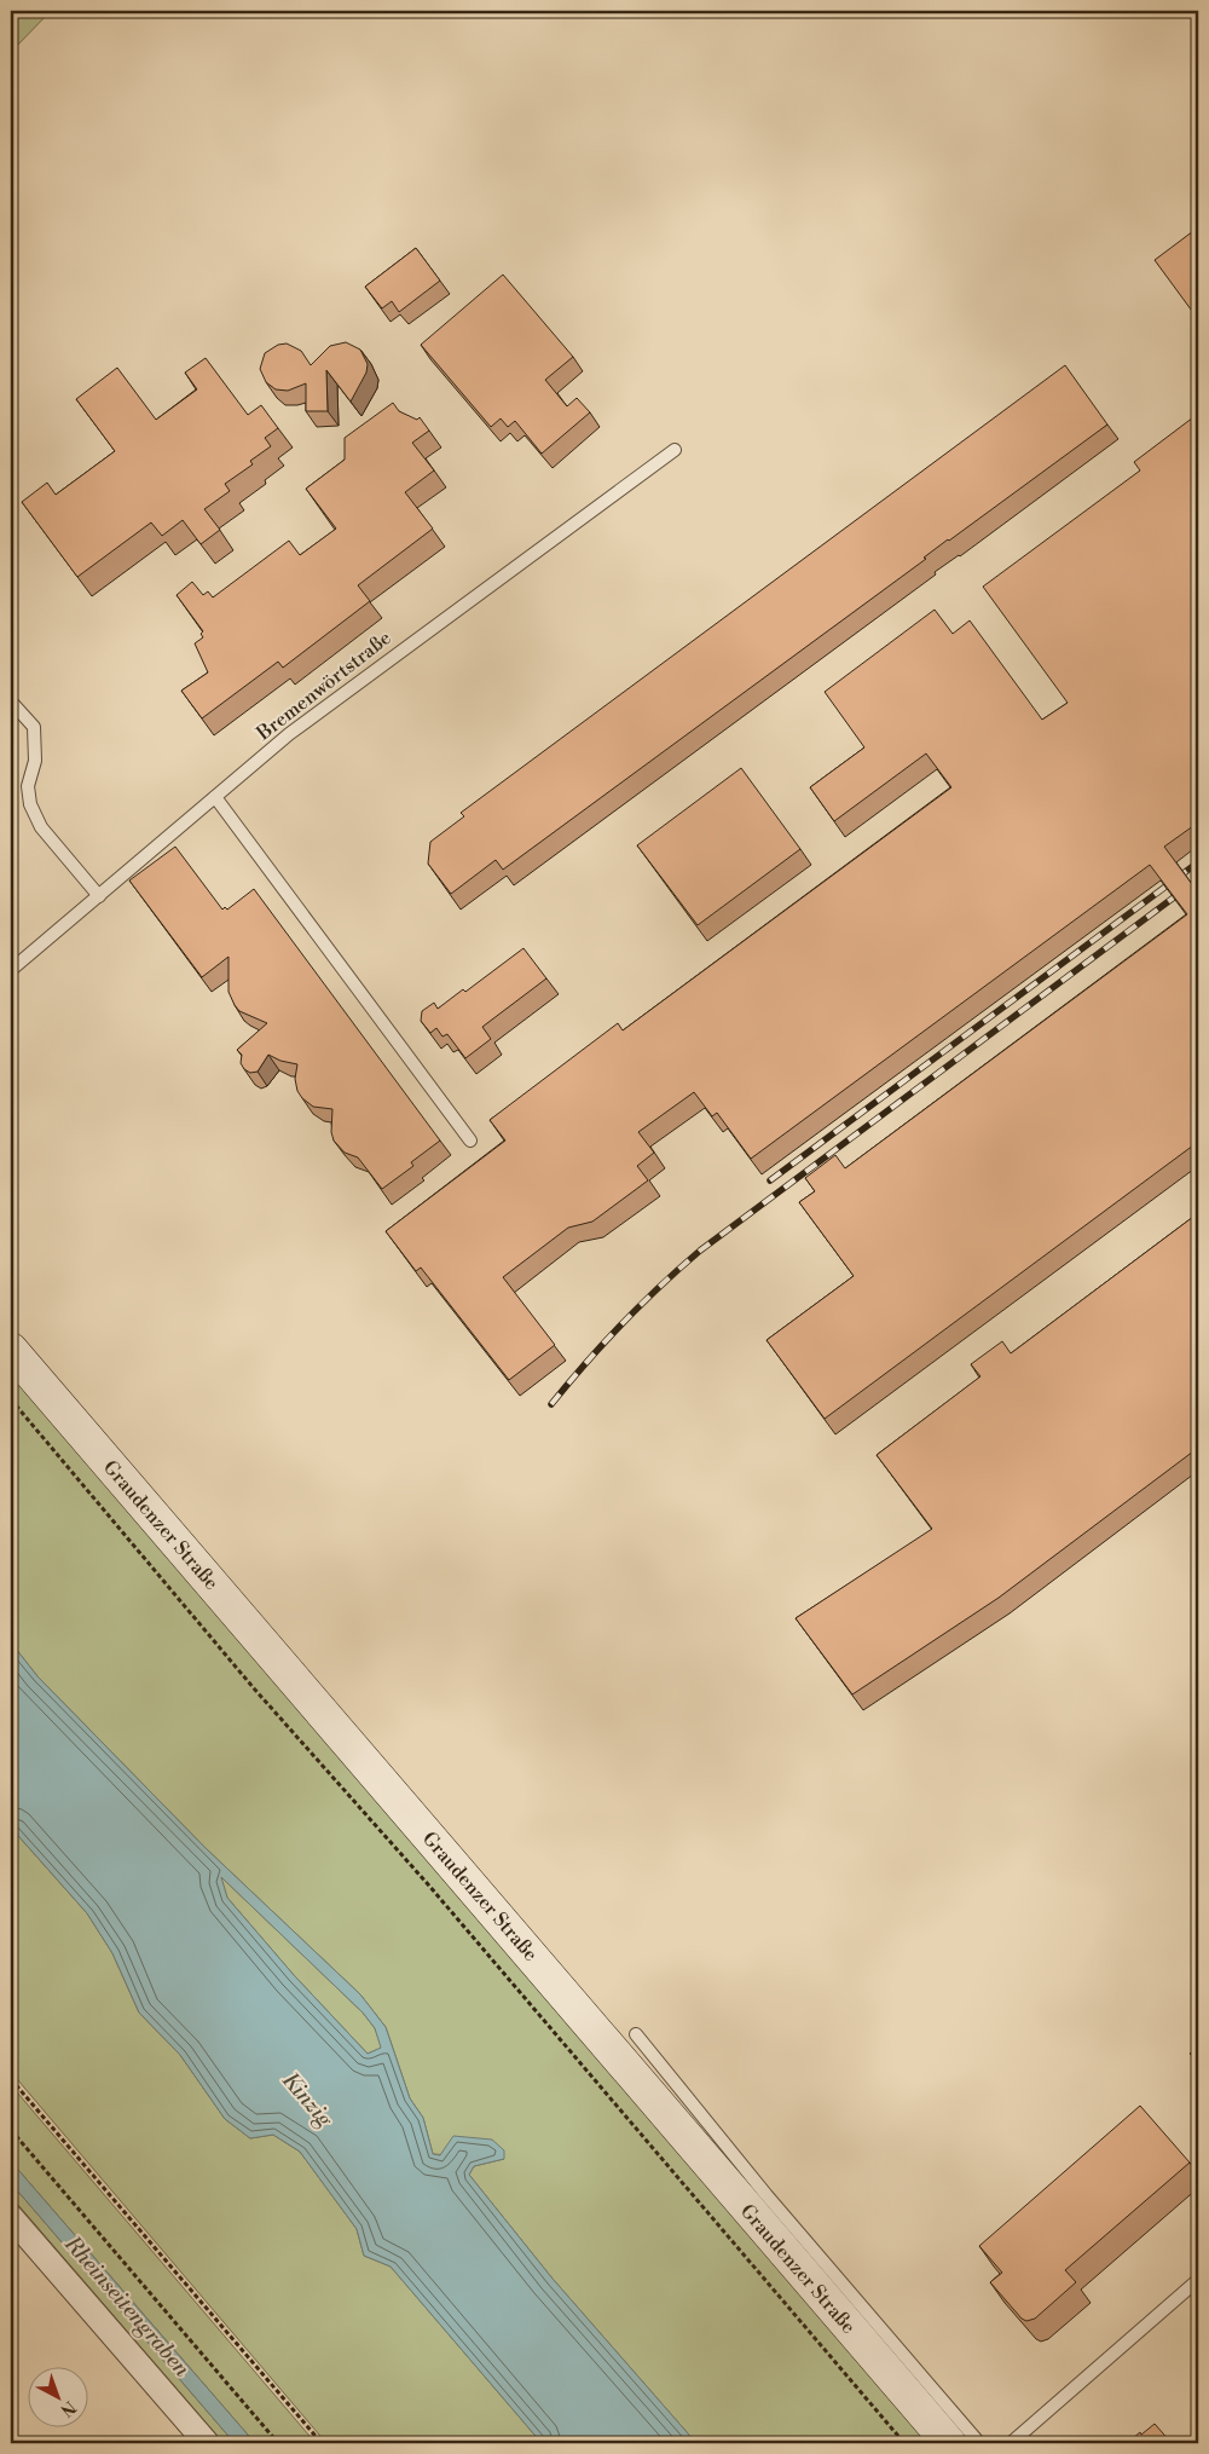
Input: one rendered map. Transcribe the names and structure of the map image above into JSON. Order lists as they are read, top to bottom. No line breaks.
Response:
{"streets":{"street":["Graudenzer Straße"],"lane":["Bremenwörtstraße"]},"water":["Kinzig","Rheinseitengraben"],"north":"bottom right"}
